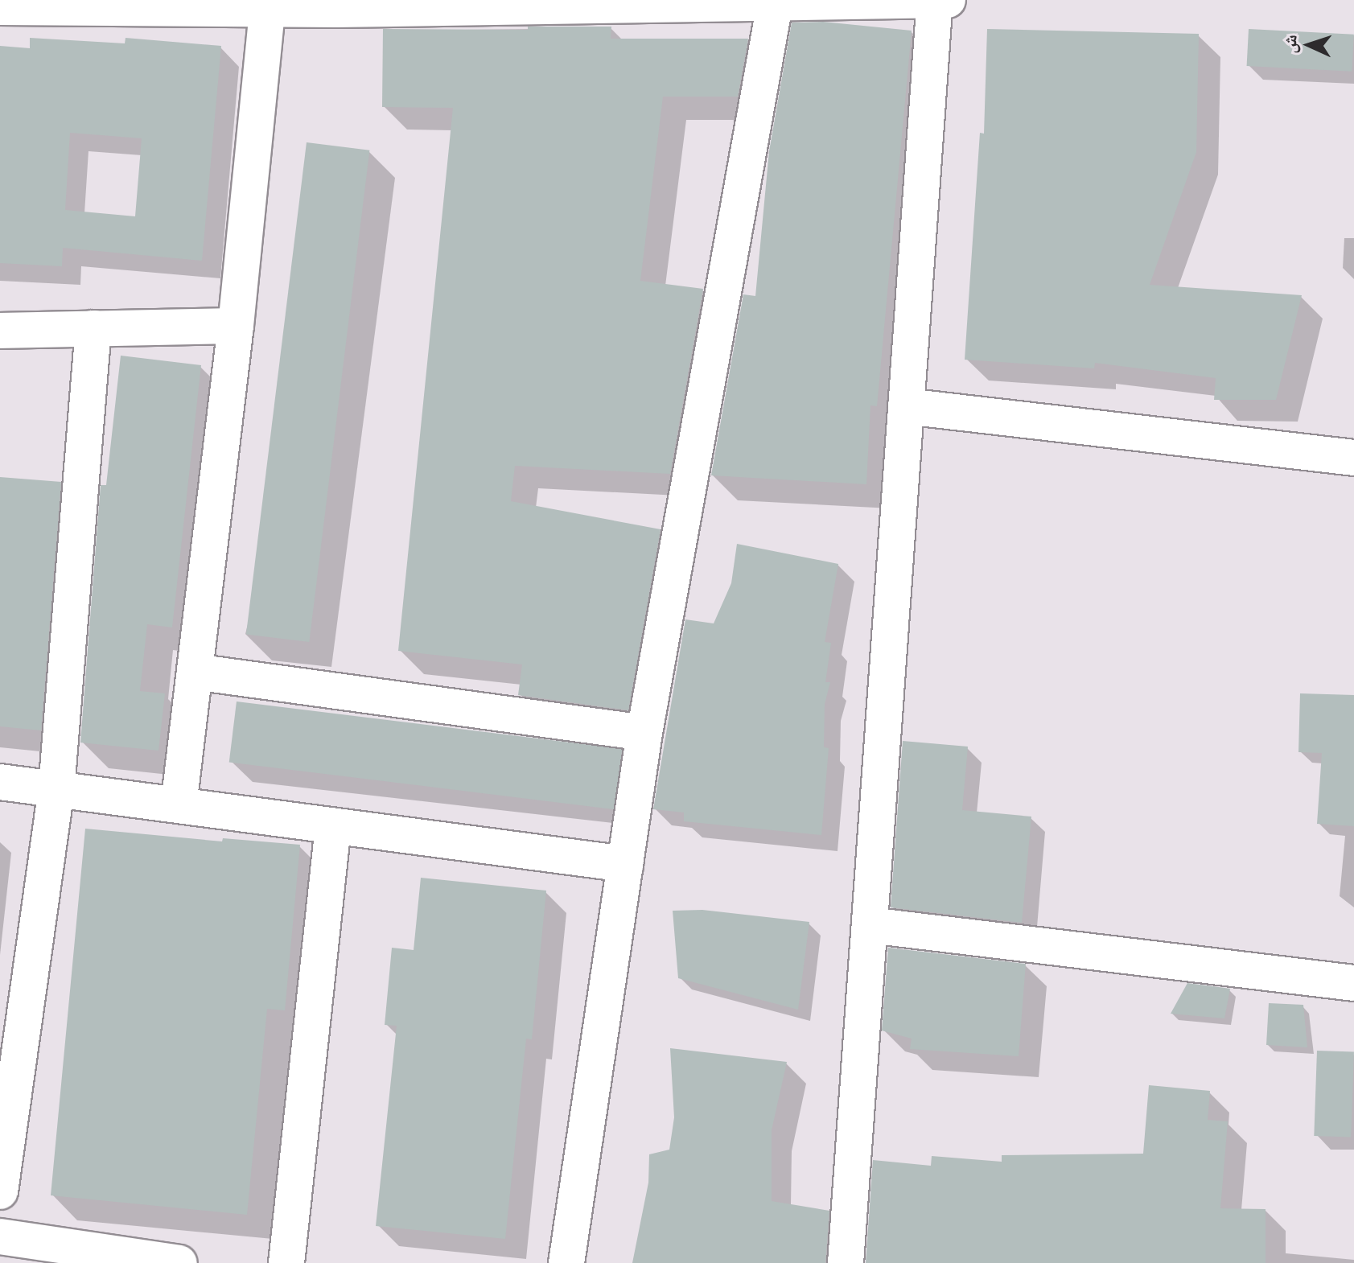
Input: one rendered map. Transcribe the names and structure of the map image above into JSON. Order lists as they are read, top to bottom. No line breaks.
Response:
{"north":"left"}
